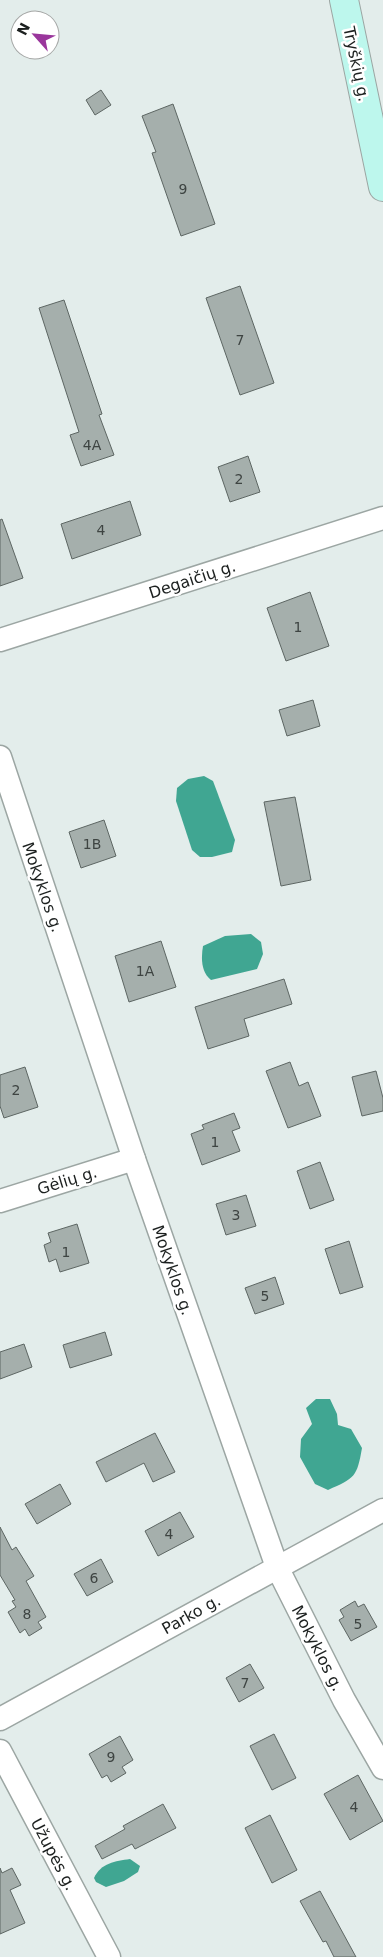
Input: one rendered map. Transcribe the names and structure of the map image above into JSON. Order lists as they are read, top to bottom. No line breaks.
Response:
{"streets":{"main road":["Tryškių g."],"street":["Degaičių g.","Mokyklos g.","Gėlių g.","Parko g.","Užupės g."]},"crossings":[["Mokyklos g.","Gėlių g."],["Mokyklos g.","Parko g."]],"house_numbers":["9","7","4A","2","4","1","1B","1A","2","1","3","1","5","4","6","8","5","7","9","4"],"north":"top left"}
